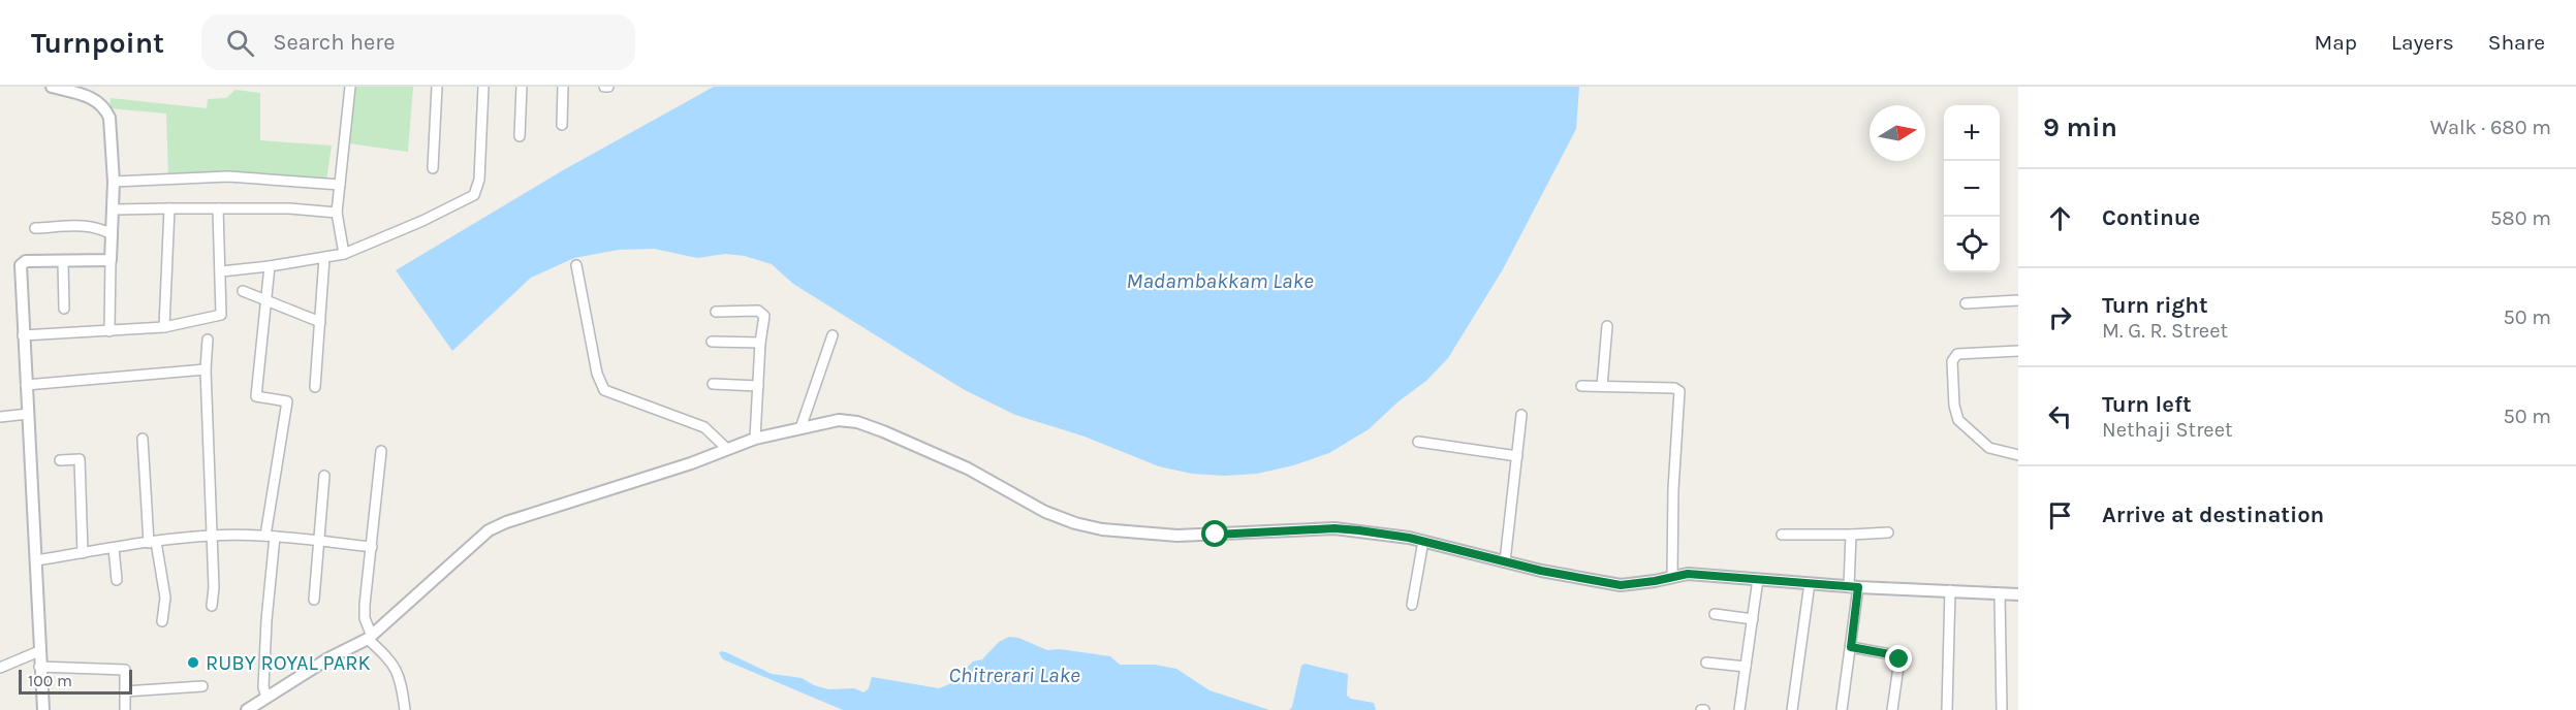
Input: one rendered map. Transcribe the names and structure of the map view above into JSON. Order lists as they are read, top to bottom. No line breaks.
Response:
{"water":["Madambakkam Lake","Chitrerari Lake"],"places":["RUBY ROYAL PARK"],"scale_bar":"100 m","north":"right","page":{"header":"Turnpoint","search":"Search here","nav":["Map","Layers","Share"],"heading":["9 min","Walk · 680 m"],"map_buttons":["+","−"],"list":[["Continue","580 m"],["Turn right","M. G. R. Street","50 m"],["Turn left","Nethaji Street","50 m"],"Arrive at destination"],"scale":"100 m"}}
